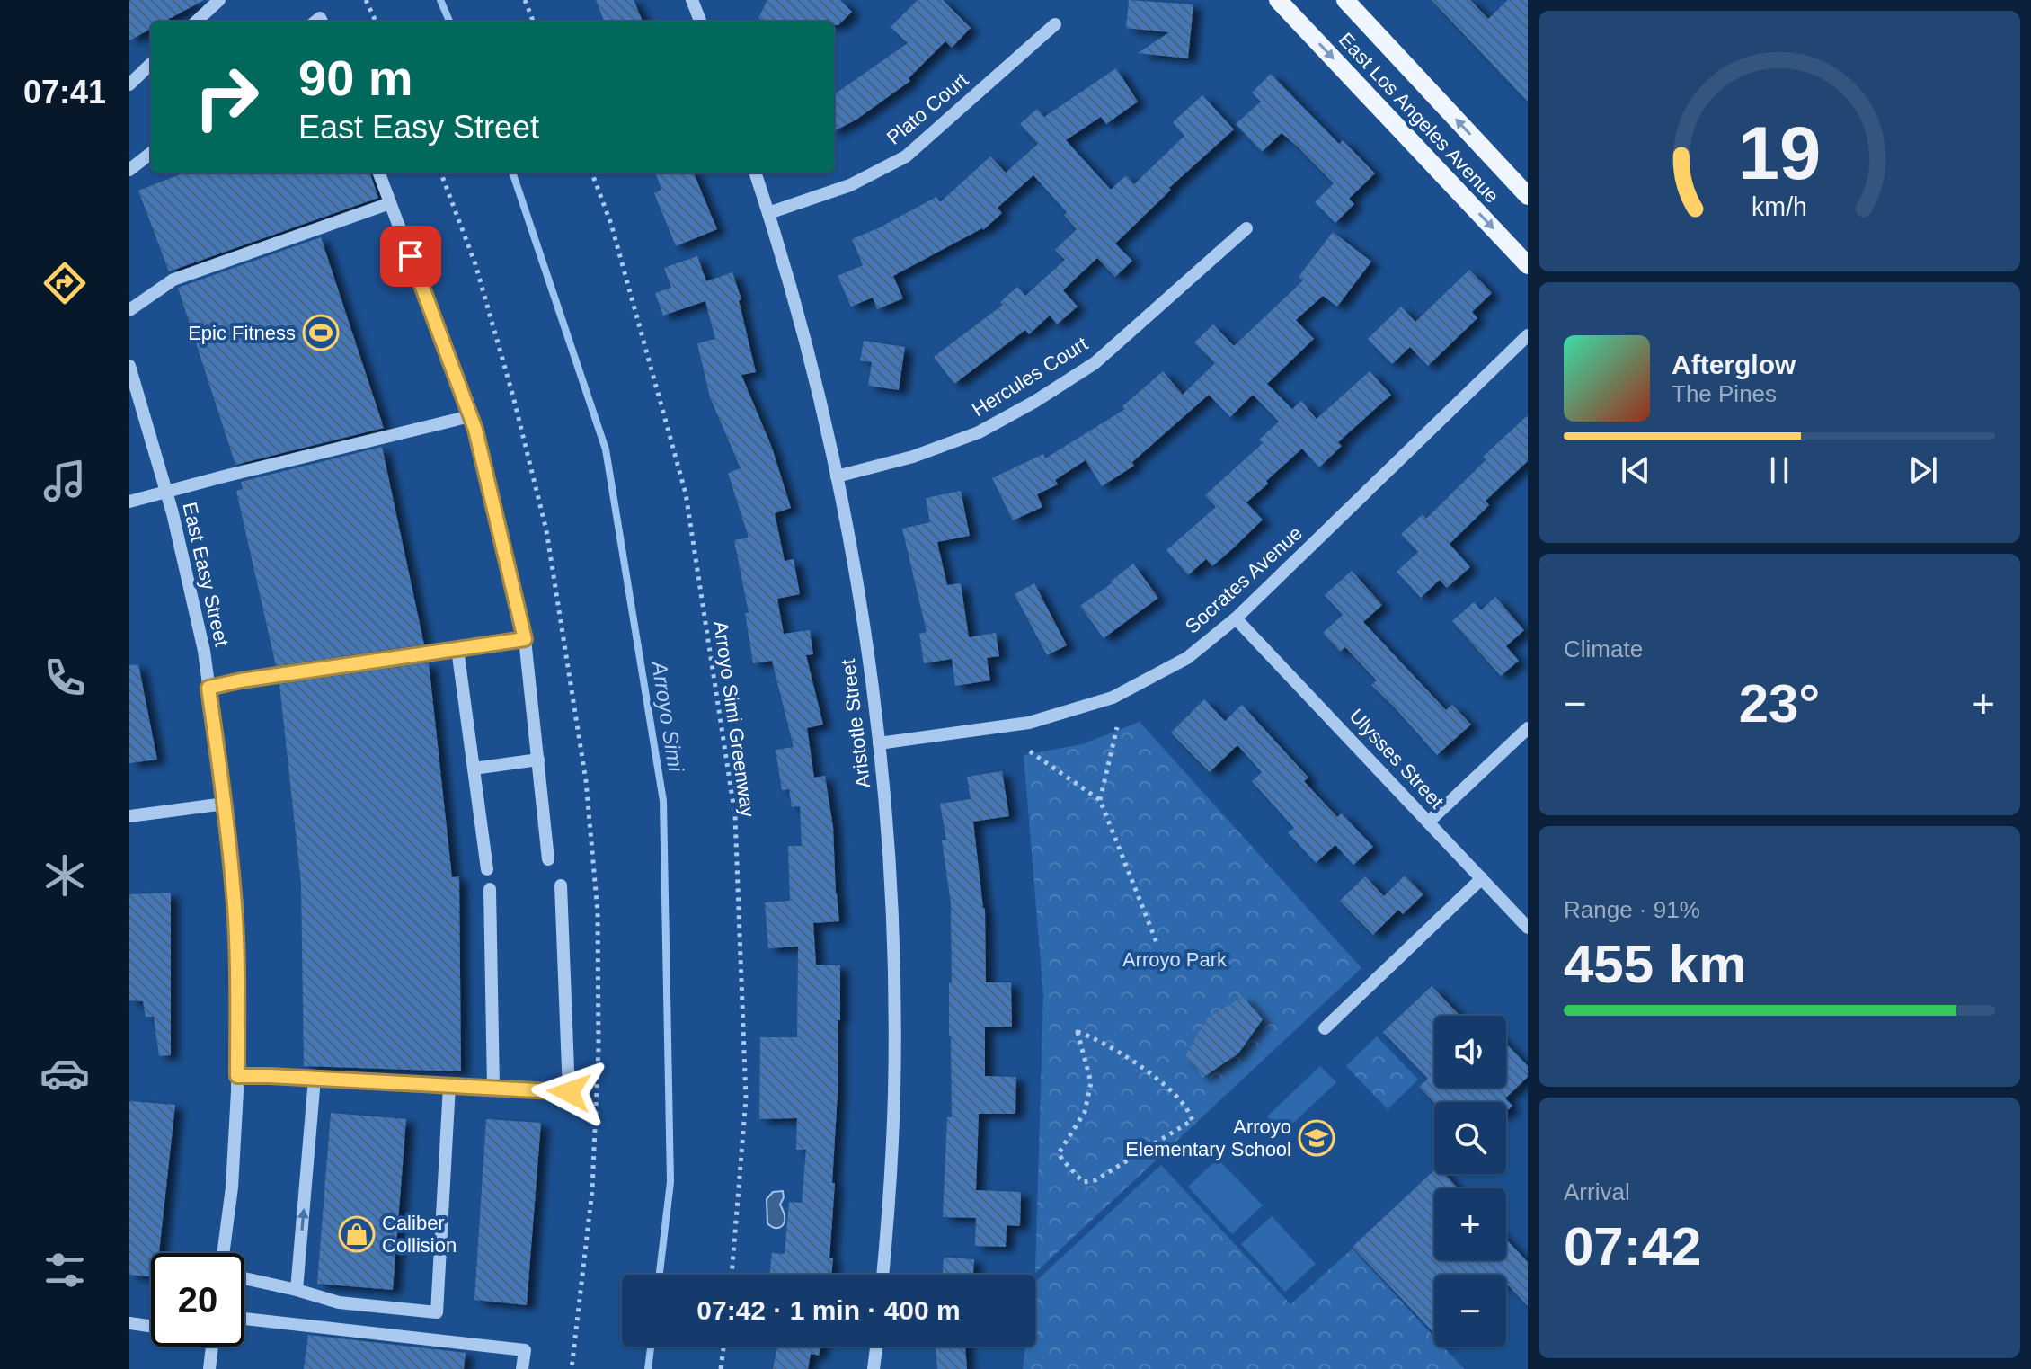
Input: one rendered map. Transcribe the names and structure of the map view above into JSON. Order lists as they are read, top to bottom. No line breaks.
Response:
{"streets":{"main road":["East Los Angeles Avenue"],"street":["Plato Court","Hercules Court","East Easy Street","Socrates Avenue","Aristotle Street","Ulysses Street"],"path":["Arroyo Simi Greenway"]},"crossings":[["Plato Court","Aristotle Street"],["Hercules Court","Aristotle Street"],["Socrates Avenue","Aristotle Street"],["Socrates Avenue","Ulysses Street"]],"water":["Arroyo Simi"],"parks":["Arroyo Park"],"places":{"sports":["Epic Fitness"],"school or university":["Arroyo Elementary School"],"shop":["Caliber Collision"]},"page":{"tabs":"07:41","turn":["90 m","East Easy Street"],"song":["Afterglow","The Pines"],"tile":["Climate",["Range · 91%","455 km"],["Arrival","07:42"]],"heat":["−","23°","+"],"map_buttons":["+","−"],"limit":"20","trip":"07:42 · 1 min · 400 m","gauge":["19","km/h"]}}
